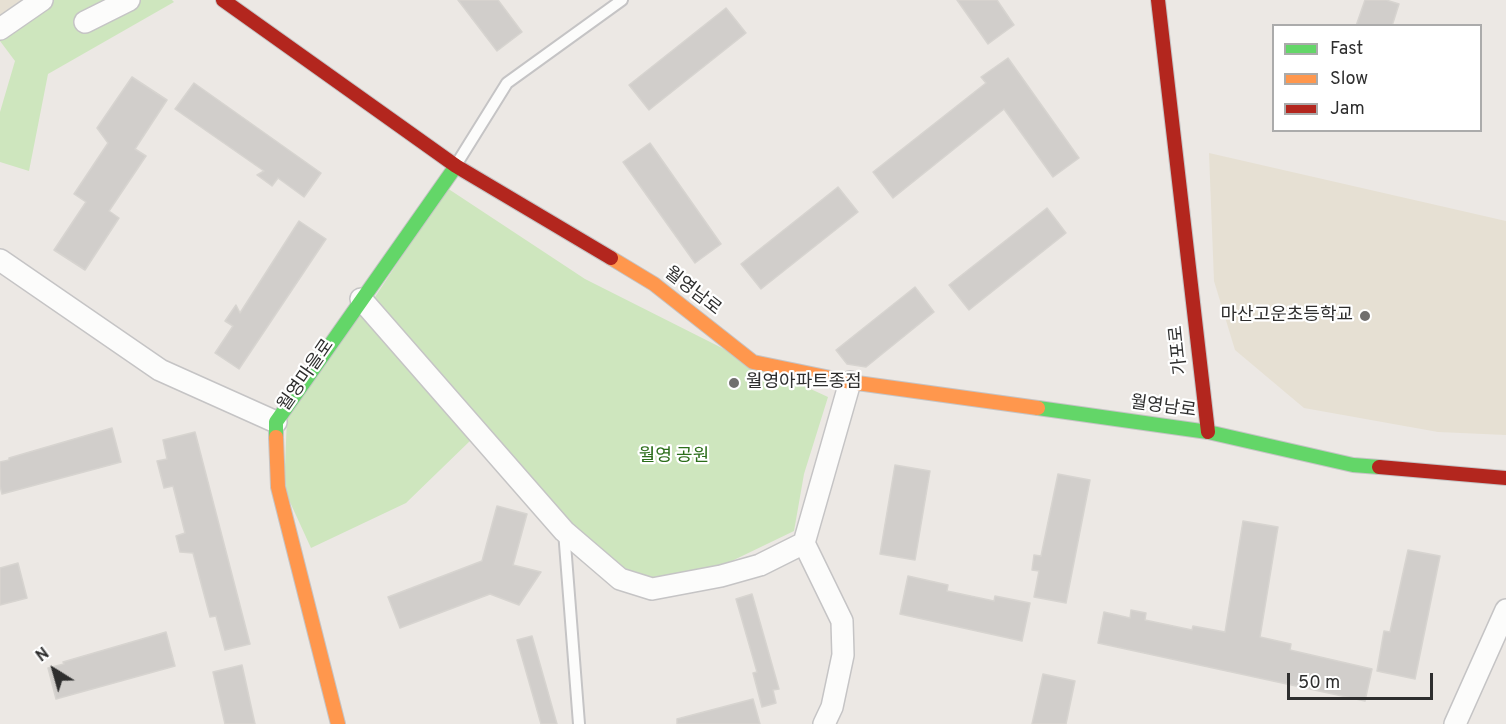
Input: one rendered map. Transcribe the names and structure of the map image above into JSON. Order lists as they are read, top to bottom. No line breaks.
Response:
{"streets":{"main road":["월영남로","가포로","월영마을로"]},"crossings":[["월영남로","가포로"],["월영남로","월영마을로"]],"parks":["월영 공원"],"places":["마산고운초등학교","월영아파트종점"],"legend":["Fast","Slow","Jam"],"scale_bar":"50 m","north":"top left"}
